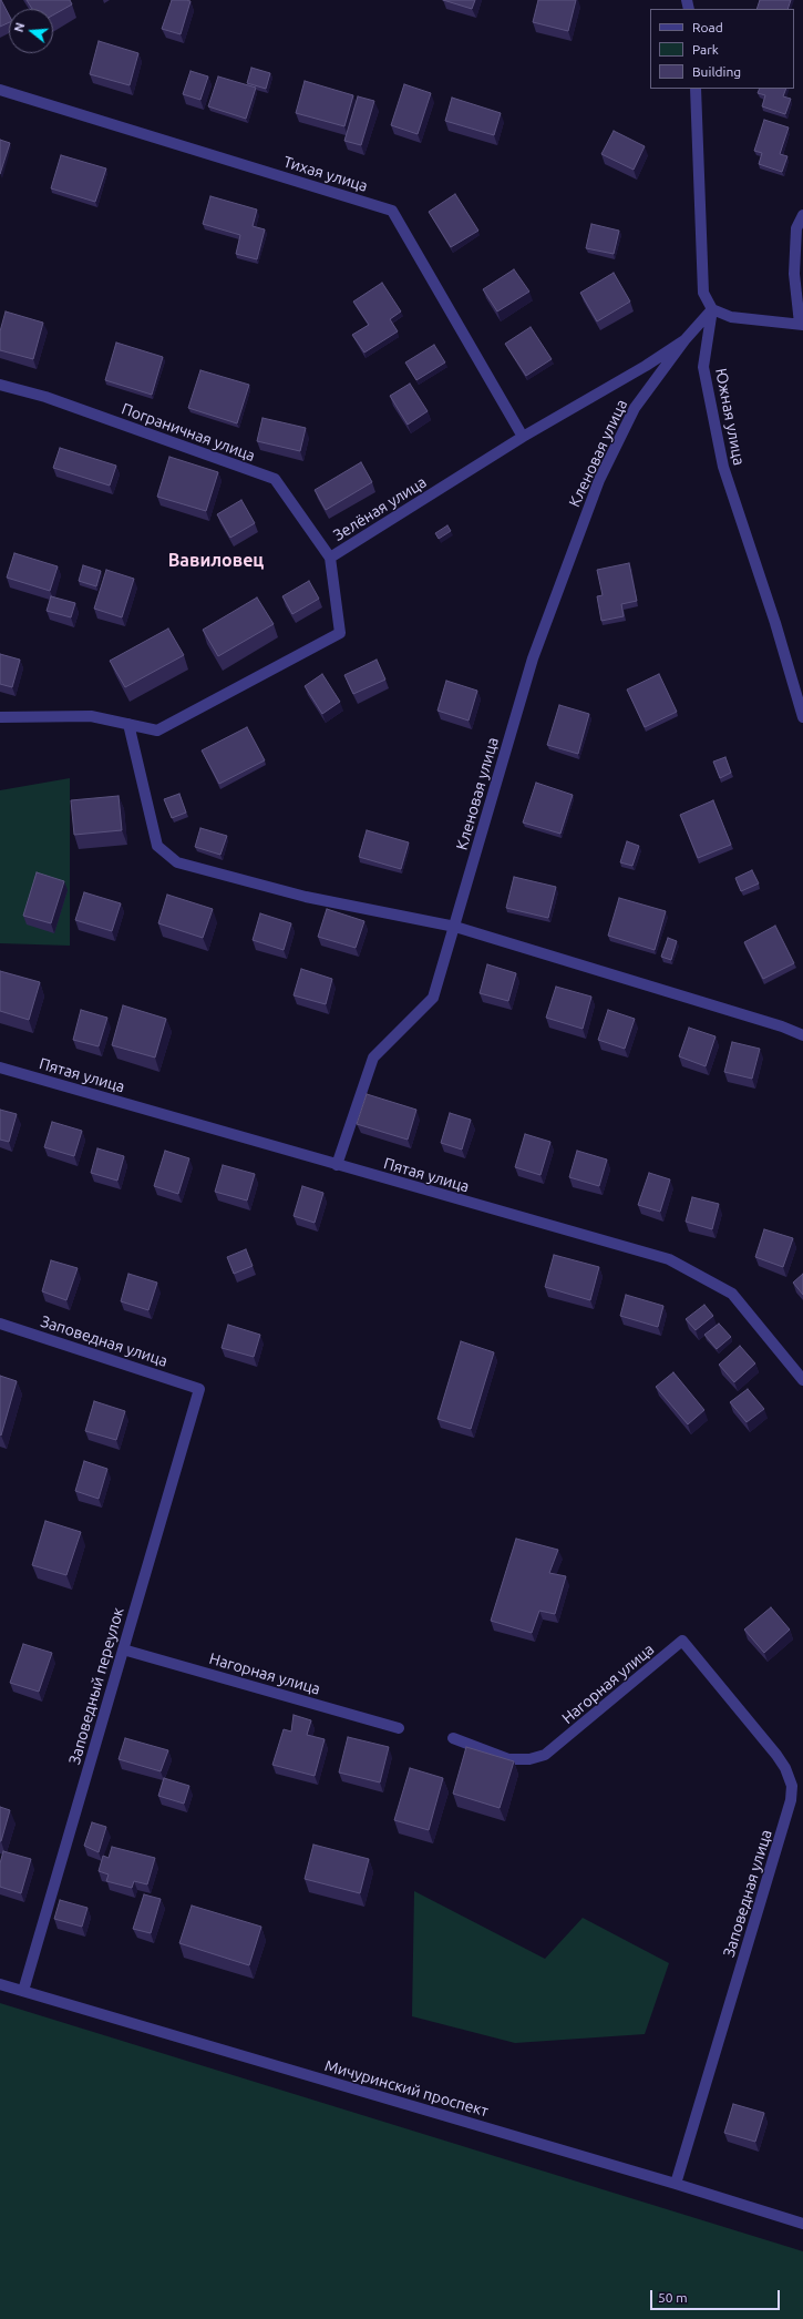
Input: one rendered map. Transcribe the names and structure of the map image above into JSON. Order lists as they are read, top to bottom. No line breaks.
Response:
{"streets":{"street":["Тихая улица","Южная улица","Пограничная улица","Кленовая улица","Зелёная улица","Пятая улица","Заповедная улица","Нагорная улица","Заповедный переулок","Мичуринский проспект"]},"crossings":[["Тихая улица","Зелёная улица"],["Южная улица","Зелёная улица"],["Пограничная улица","Зелёная улица"],["Кленовая улица","Зелёная улица"],["Кленовая улица","Пятая улица"],["Заповедная улица","Нагорная улица"],["Заповедная улица","Заповедный переулок"],["Заповедная улица","Мичуринский проспект"],["Нагорная улица","Заповедный переулок"],["Заповедный переулок","Мичуринский проспект"]],"districts":["Вавиловец"],"legend":["Road","Park","Building"],"scale_bar":"50 m","north":"left"}
